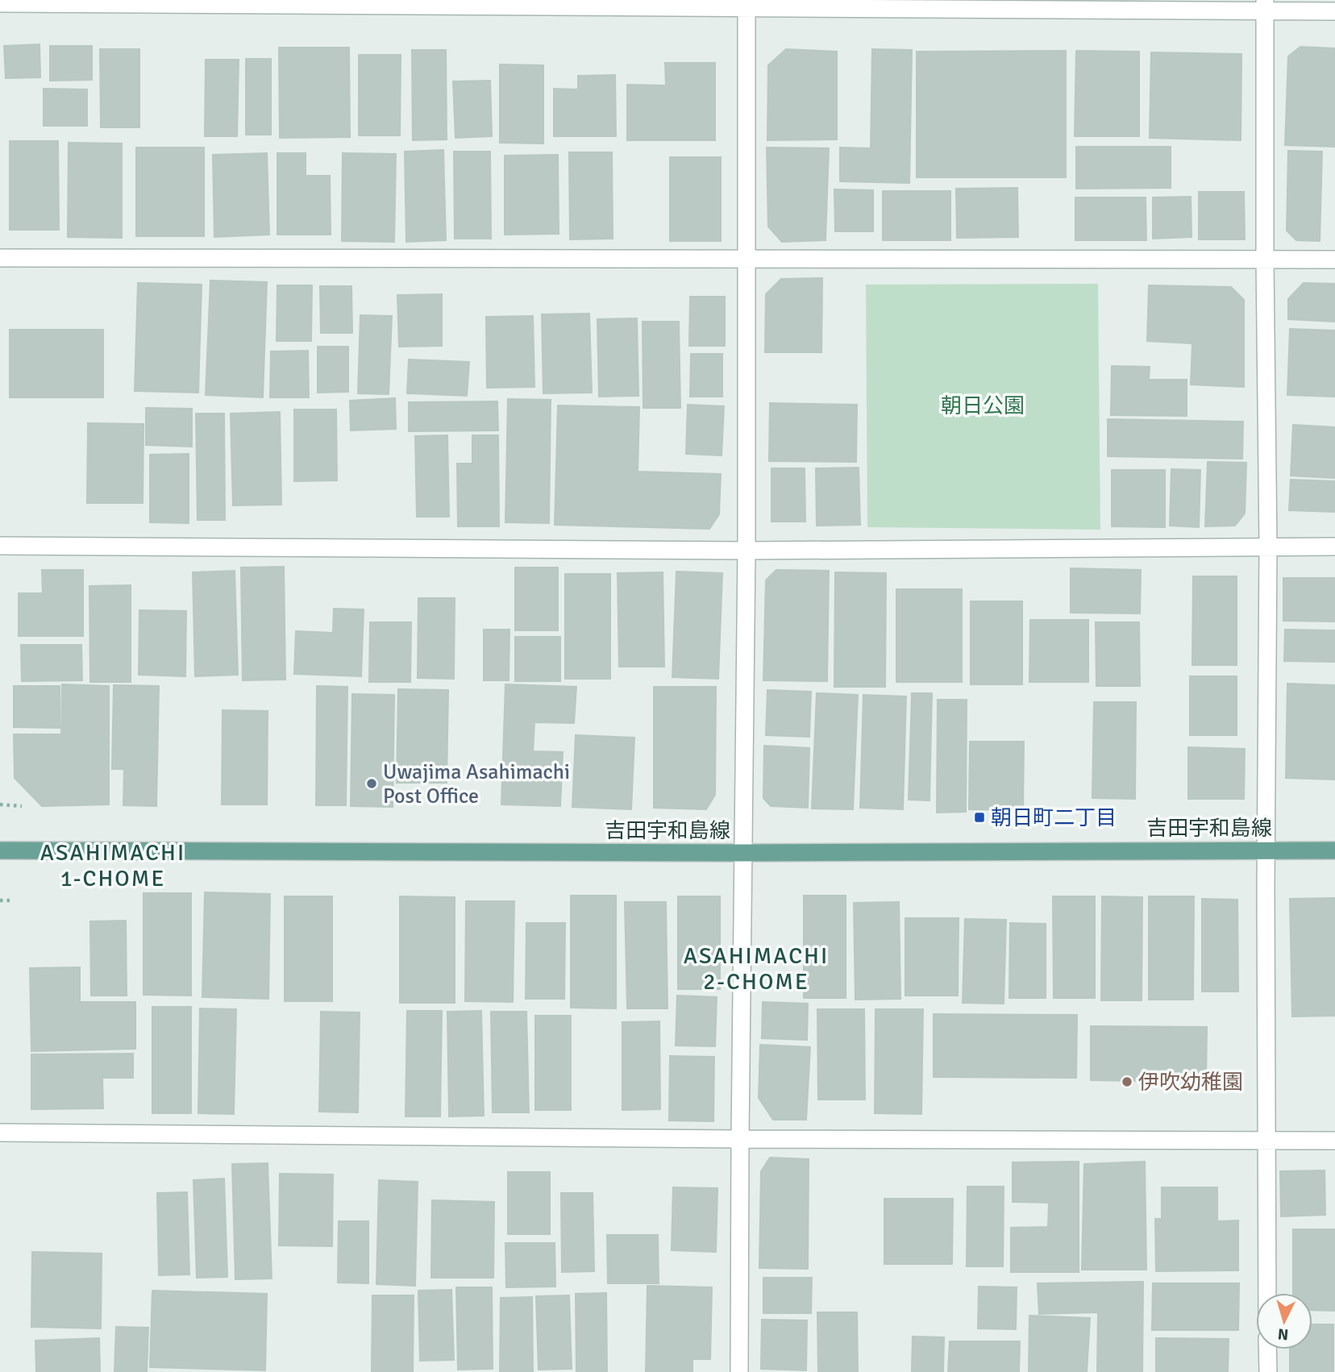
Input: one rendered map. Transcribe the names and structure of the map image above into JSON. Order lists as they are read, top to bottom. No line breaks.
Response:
{"streets":{"main road":["吉田宇和島線"]},"districts":["ASAHIMACHI 1-CHOME","ASAHIMACHI 2-CHOME"],"parks":["朝日公園"],"places":{"other":["Uwajima Asahimachi Post Office","伊吹幼稚園"],"transit":["朝日町二丁目"]},"north":"bottom"}
